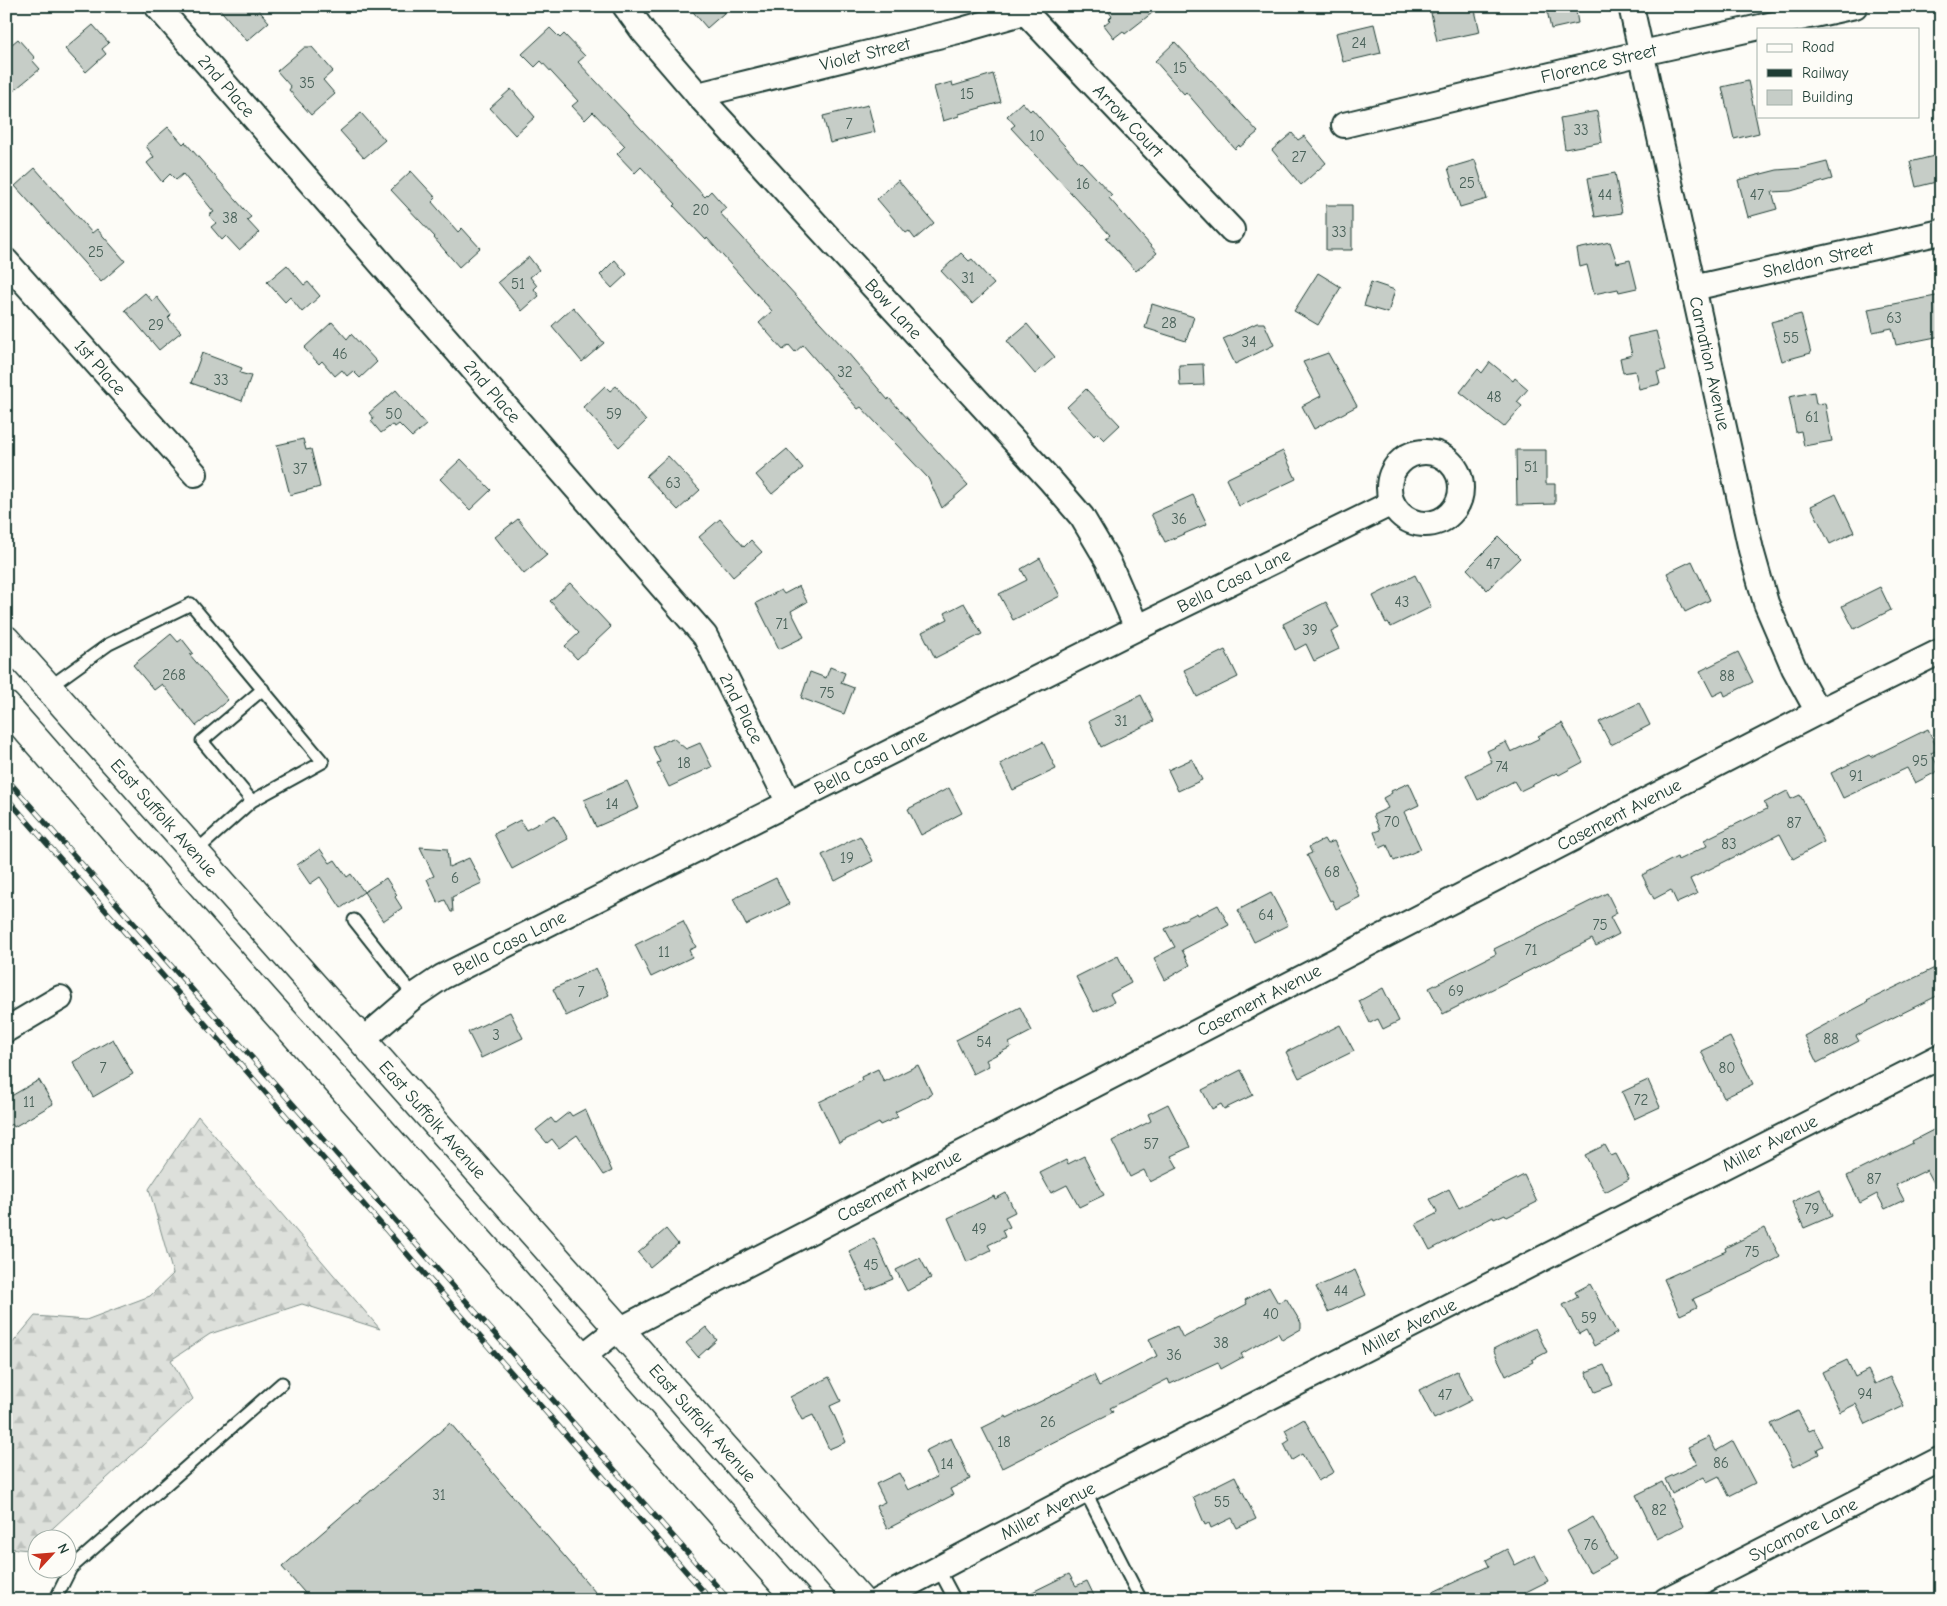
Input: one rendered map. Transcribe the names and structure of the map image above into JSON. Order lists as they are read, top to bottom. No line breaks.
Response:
{"streets":{"main road":["East Suffolk Avenue"],"street":["Violet Street","Florence Street","2nd Place","Arrow Court","Sheldon Street","Bow Lane","Carnation Avenue","1st Place","Bella Casa Lane","Casement Avenue","Miller Avenue","Sycamore Lane"]},"crossings":[["Violet Street","Arrow Court"],["Violet Street","Bow Lane"],["Florence Street","Carnation Avenue"],["2nd Place","Bella Casa Lane"],["Sheldon Street","Carnation Avenue"],["Bow Lane","Bella Casa Lane"],["Carnation Avenue","Casement Avenue"],["Bella Casa Lane","East Suffolk Avenue"],["Casement Avenue","East Suffolk Avenue"]],"house_numbers":["24","15","35","15","7","33","10","27","25","16","44","47","20","38","33","25","31","51","63","28","29","55","34","46","32","33","48","50","59","61","51","37","63","36","47","43","71","39","268","88","75","31","95","18","74","91","14","70","87","83","19","68","6","64","75","71","11","69","7","3","88","54","7","80","72","11","57","87","79","49","75","45","44","40","59","38","36","94","47","26","18","86","14","31","55","82","76"],"legend":["Road","Railway","Building"],"north":"top right"}
